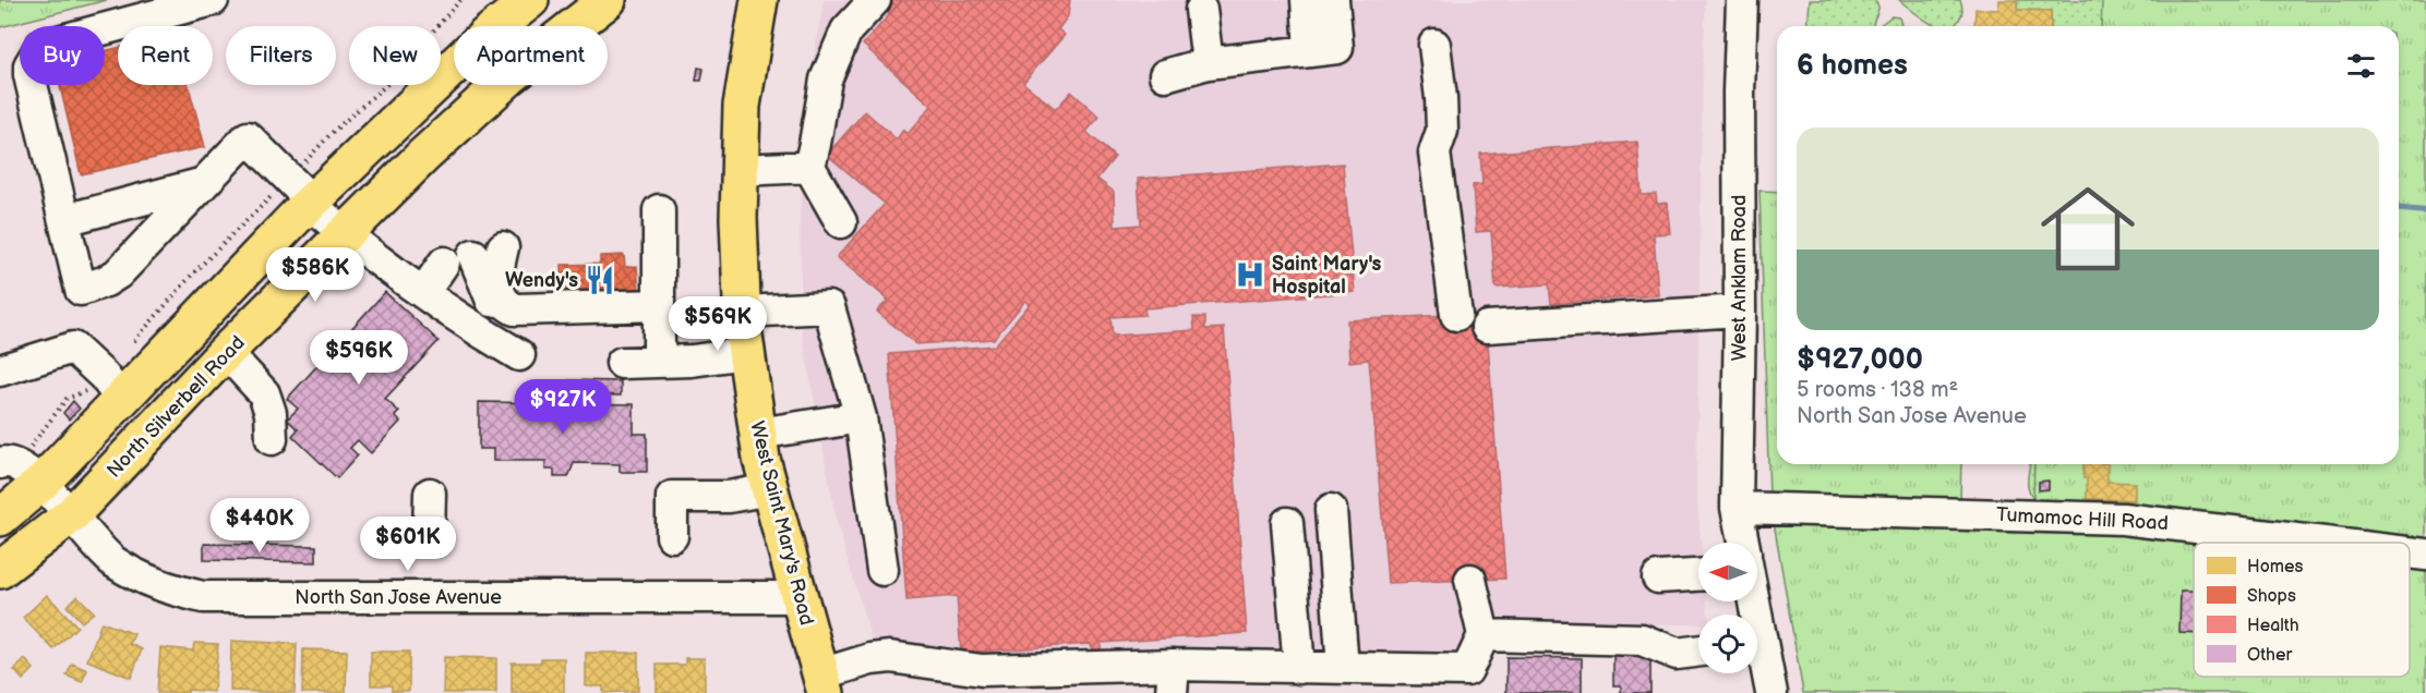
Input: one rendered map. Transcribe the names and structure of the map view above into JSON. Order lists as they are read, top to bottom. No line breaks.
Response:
{"streets":{"main road":["North Silverbell Road","West Saint Mary's Road"],"street":["West Anklam Road","Tumamoc Hill Road","North San Jose Avenue"]},"crossings":[["West Anklam Road","Tumamoc Hill Road"],["North Silverbell Road","North San Jose Avenue"],["West Saint Mary's Road","North San Jose Avenue"]],"places":{"hospital":["Saint Mary's Hospital"],"restaurant":["Wendy's"]},"legend":["Homes","Shops","Health","Other"],"north":"left","page":{"chip":["Buy","Rent","Filters","New","Apartment"],"heading":"6 homes","list":[{"name":"$927,000","note":"5 rooms · 138 m² · North San Jose Avenue"}],"price":["$586K","$569K","$596K","$927K","$440K","$601K"]}}
